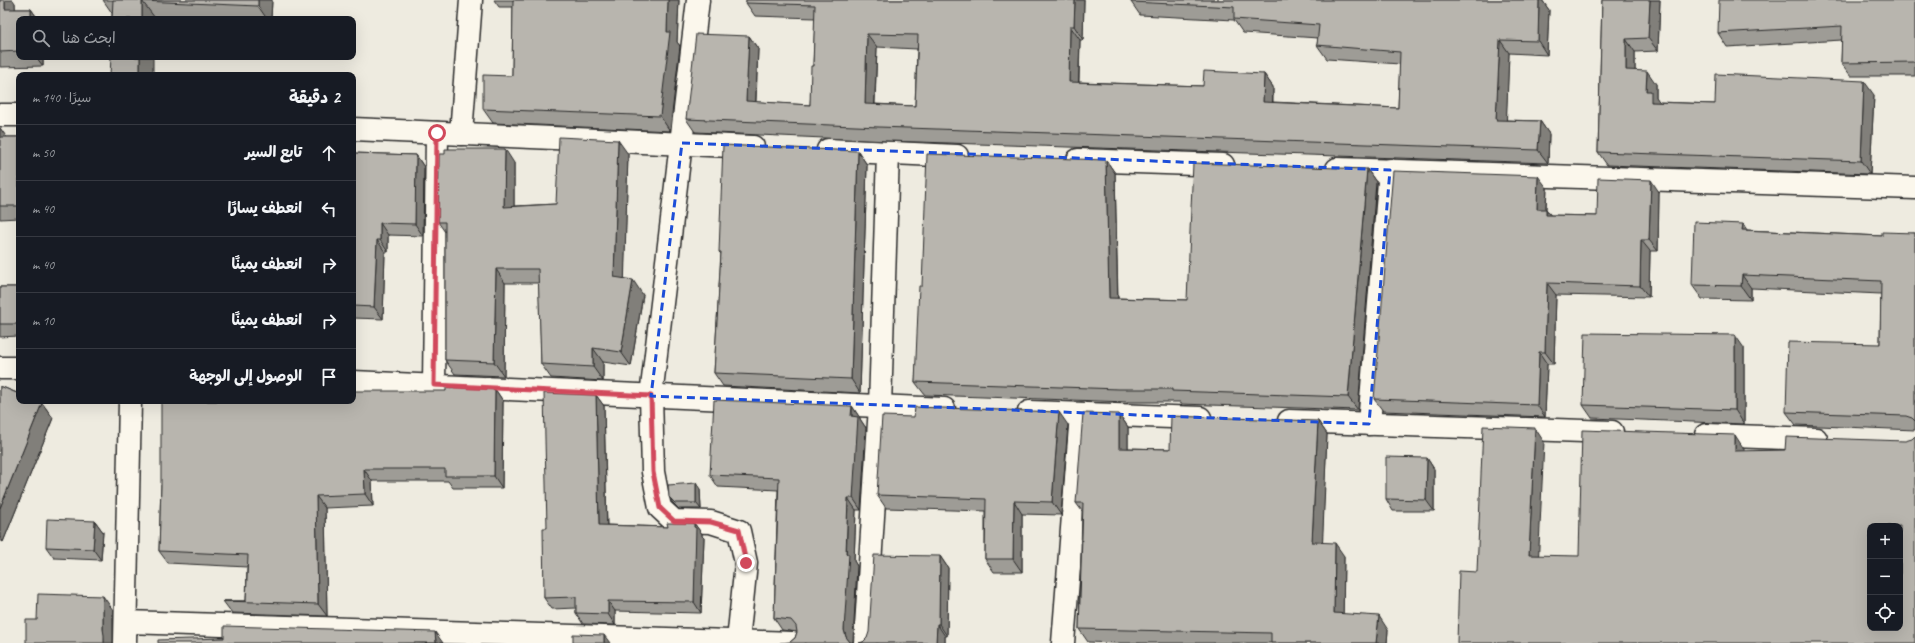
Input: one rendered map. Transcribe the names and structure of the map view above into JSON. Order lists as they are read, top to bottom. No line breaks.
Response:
{"page":{"search":"ابحث هنا","heading":["2 دقيقة","سيرًا · 140 m"],"list":[["تابع السير","50 m"],["انعطف يسارًا","40 m"],["انعطف يمينًا","40 m"],["انعطف يمينًا","10 m"],"الوصول إلى الوجهة"],"map_buttons":["+","−"]}}
